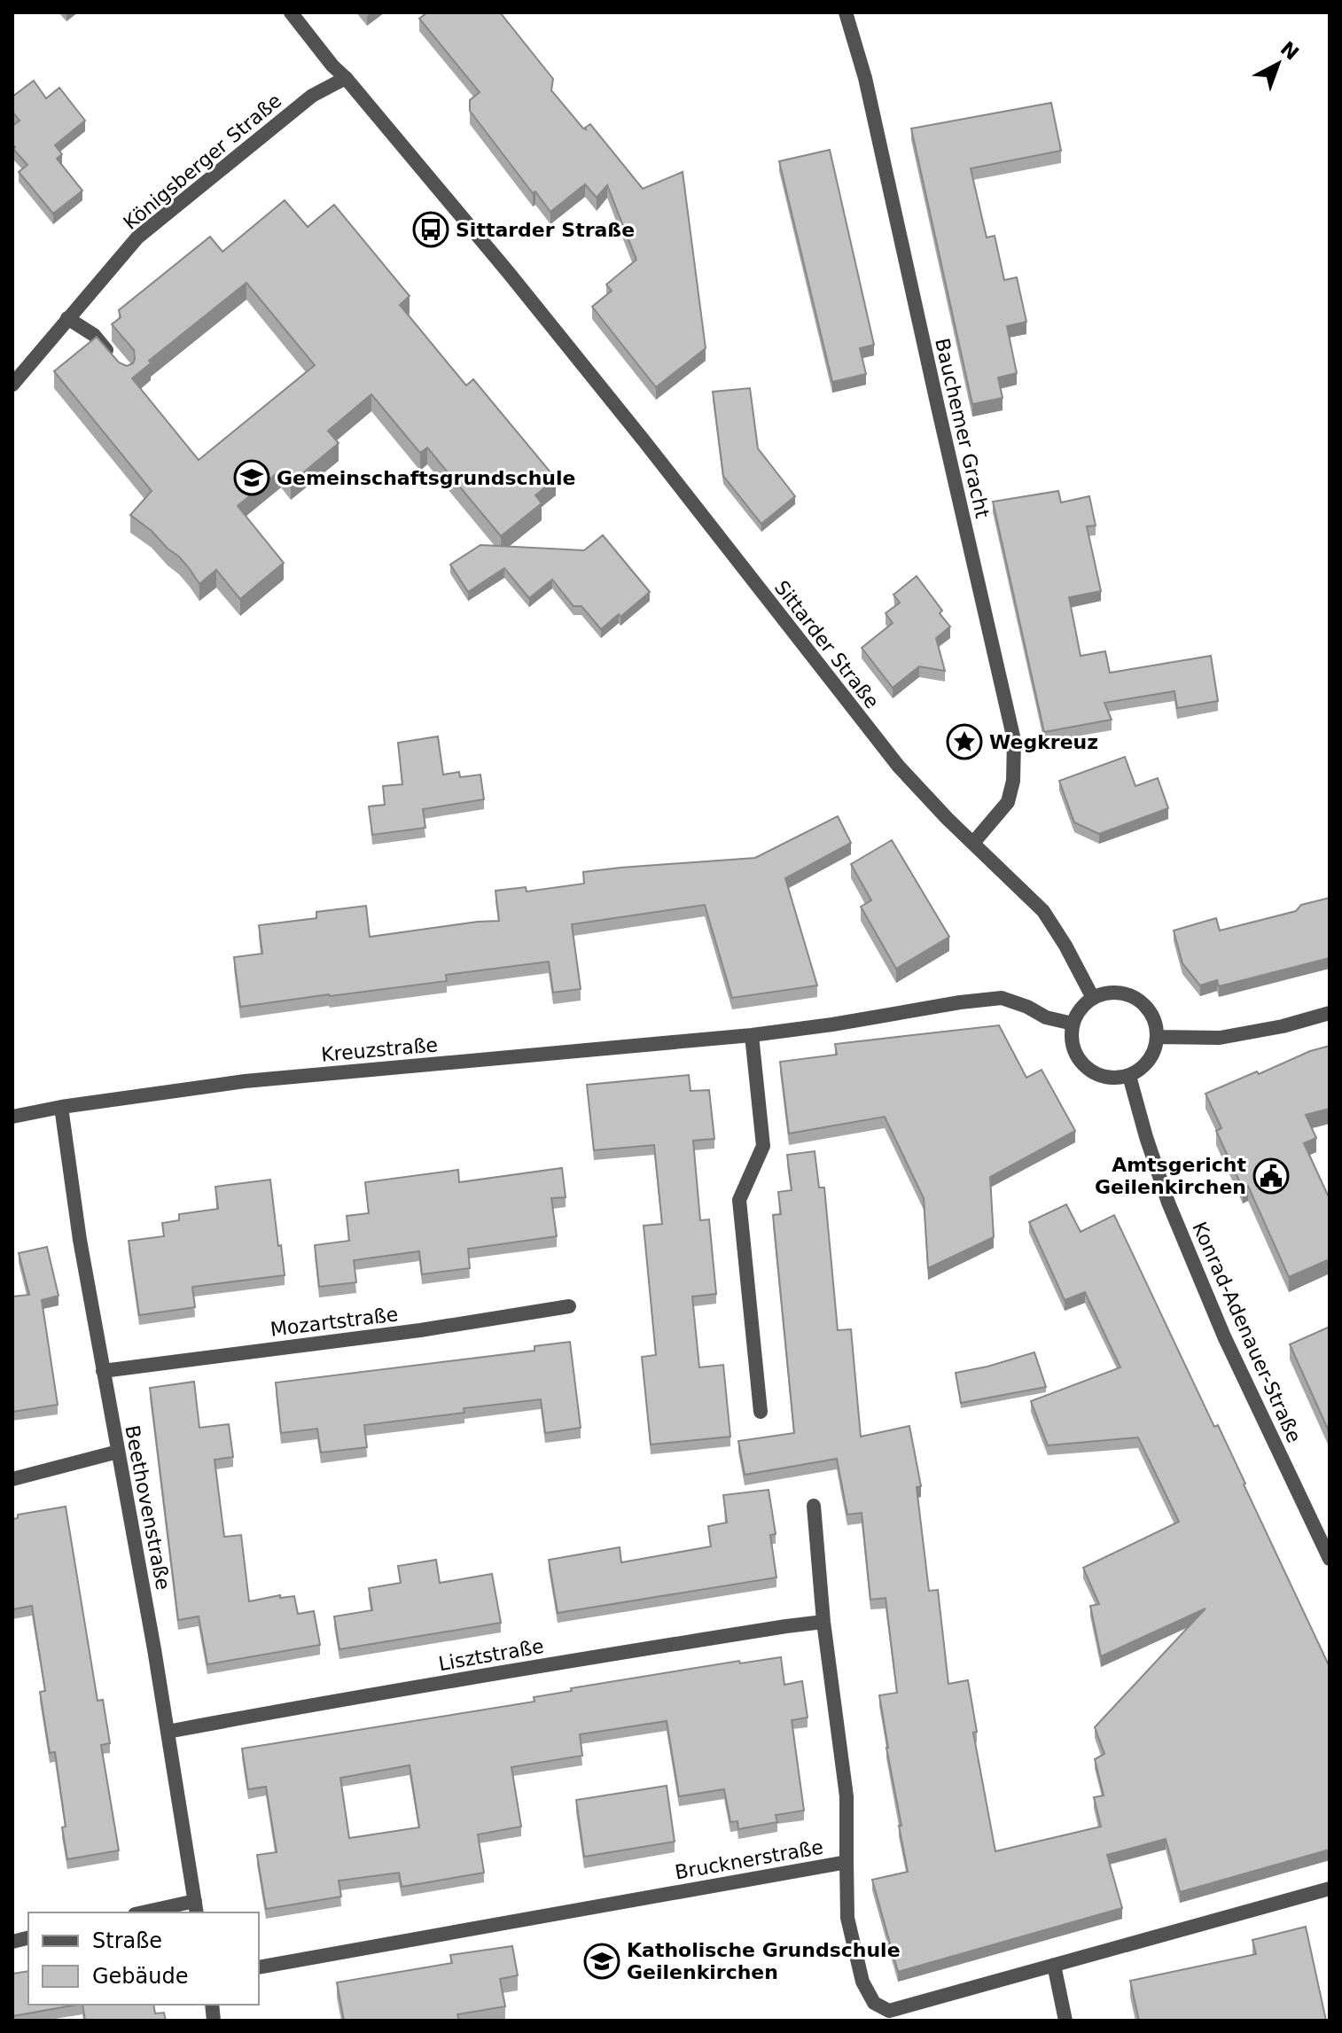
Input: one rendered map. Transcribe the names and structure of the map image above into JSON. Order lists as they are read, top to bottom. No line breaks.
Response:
{"streets":{"street":["Königsberger Straße","Bauchemer Gracht","Sittarder Straße","Kreuzstraße","Mozartstraße","Konrad-Adenauer-Straße","Beethovenstraße","Lisztstraße","Brucknerstraße"]},"crossings":[["Königsberger Straße","Sittarder Straße"],["Bauchemer Gracht","Sittarder Straße"],["Sittarder Straße","Kreuzstraße"],["Sittarder Straße","Konrad-Adenauer-Straße"],["Kreuzstraße","Konrad-Adenauer-Straße"],["Kreuzstraße","Beethovenstraße"],["Mozartstraße","Beethovenstraße"],["Beethovenstraße","Lisztstraße"]],"places":{"bus stop":["Sittarder Straße"],"school or university":["Gemeinschaftsgrundschule","Katholische Grundschule Geilenkirchen"],"place":["Wegkreuz"],"public building":["Amtsgericht Geilenkirchen"]},"legend":["Straße","Gebäude"],"north":"top right"}
